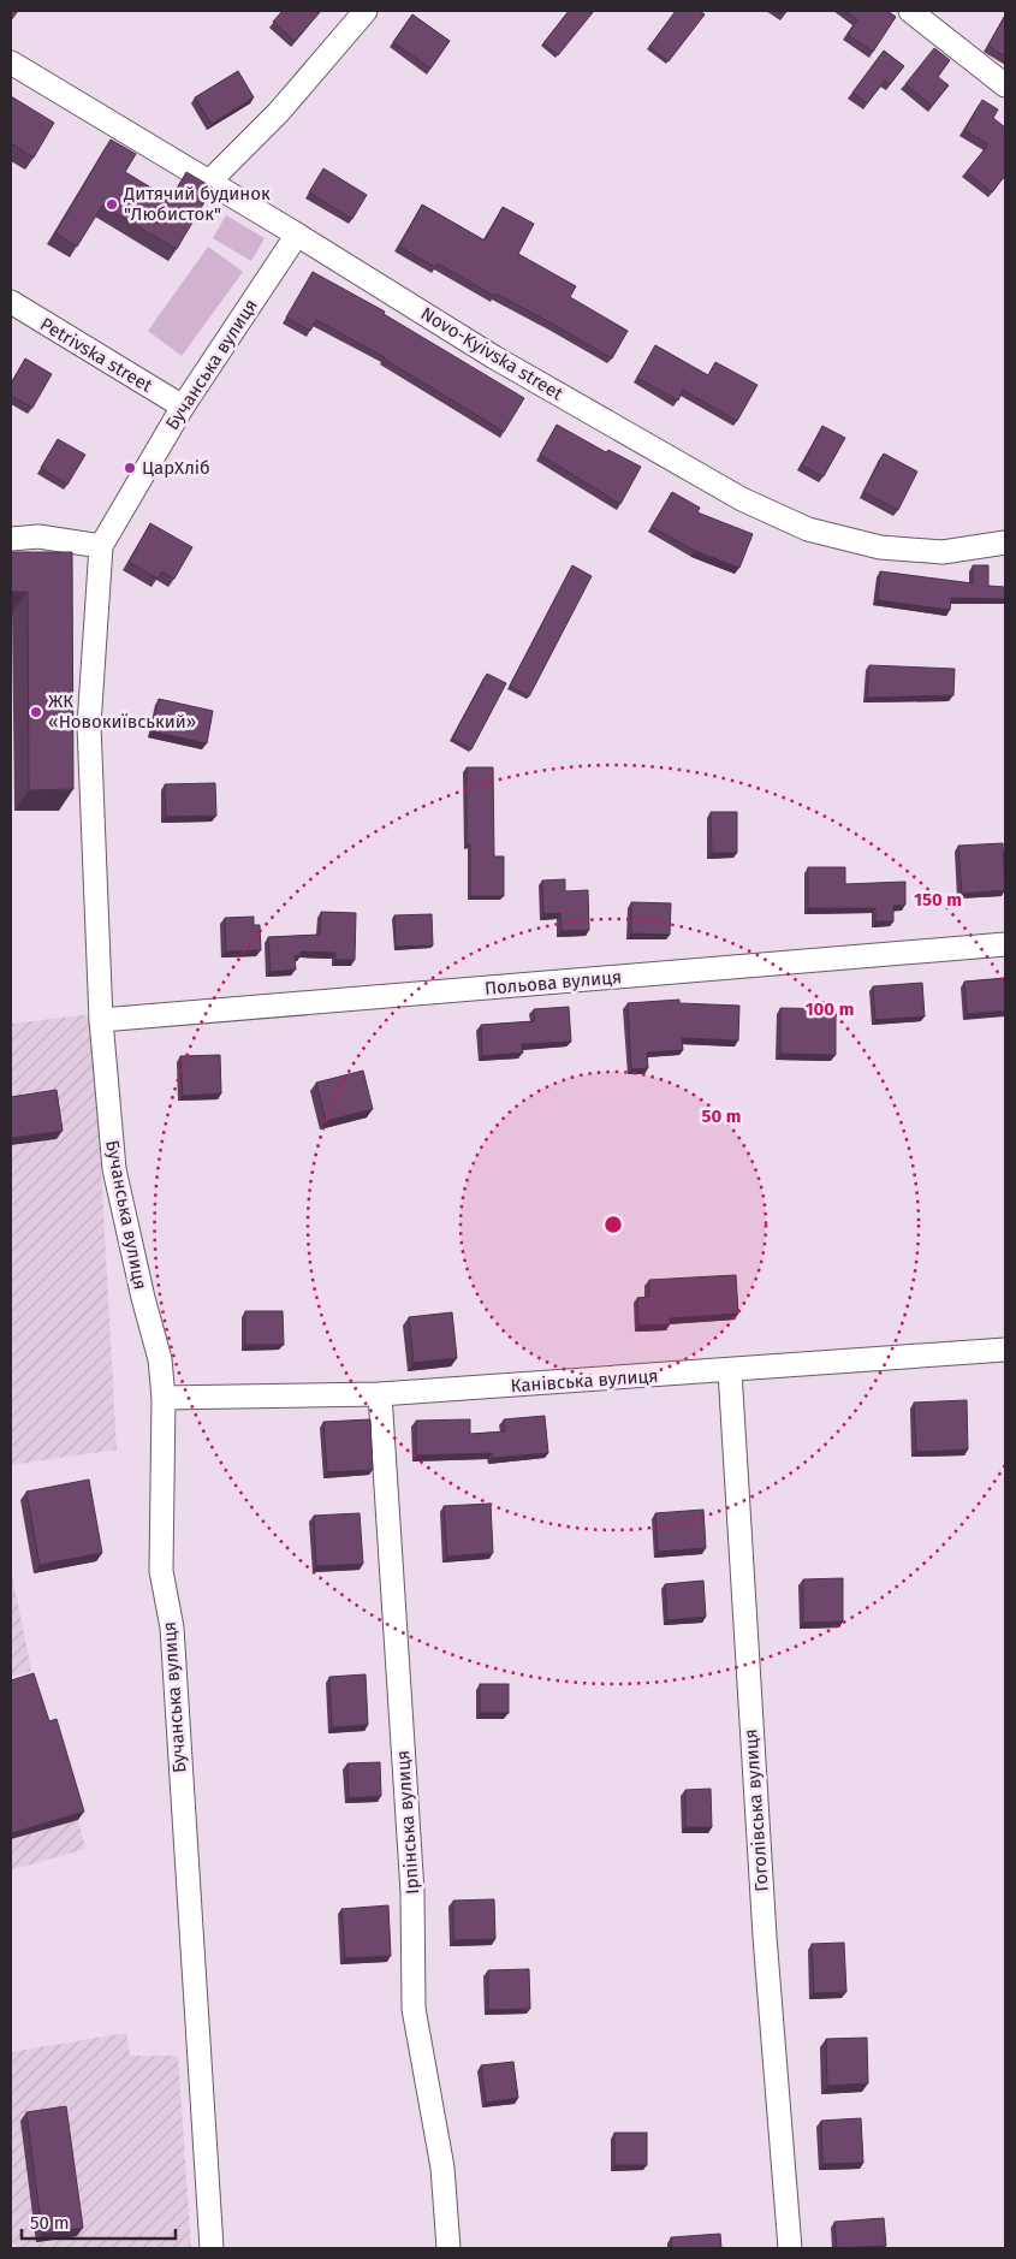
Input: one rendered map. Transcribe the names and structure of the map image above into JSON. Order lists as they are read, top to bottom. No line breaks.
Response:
{"streets":{"street":["Novo-Kyivska street","Petrivska street","Бучанська вулиця","Польова вулиця","Канівська вулиця","Гоголівська вулиця","Ірпінська вулиця"]},"crossings":[["Novo-Kyivska street","Бучанська вулиця"],["Petrivska street","Бучанська вулиця"],["Бучанська вулиця","Польова вулиця"],["Бучанська вулиця","Канівська вулиця"],["Канівська вулиця","Гоголівська вулиця"],["Канівська вулиця","Ірпінська вулиця"]],"places":["Дитячий будинок \"Любисток\"","ЦарХліб","ЖК «Новокиївський»"],"scale_bar":"50 m","rings":["150 m","100 m","50 m"]}
